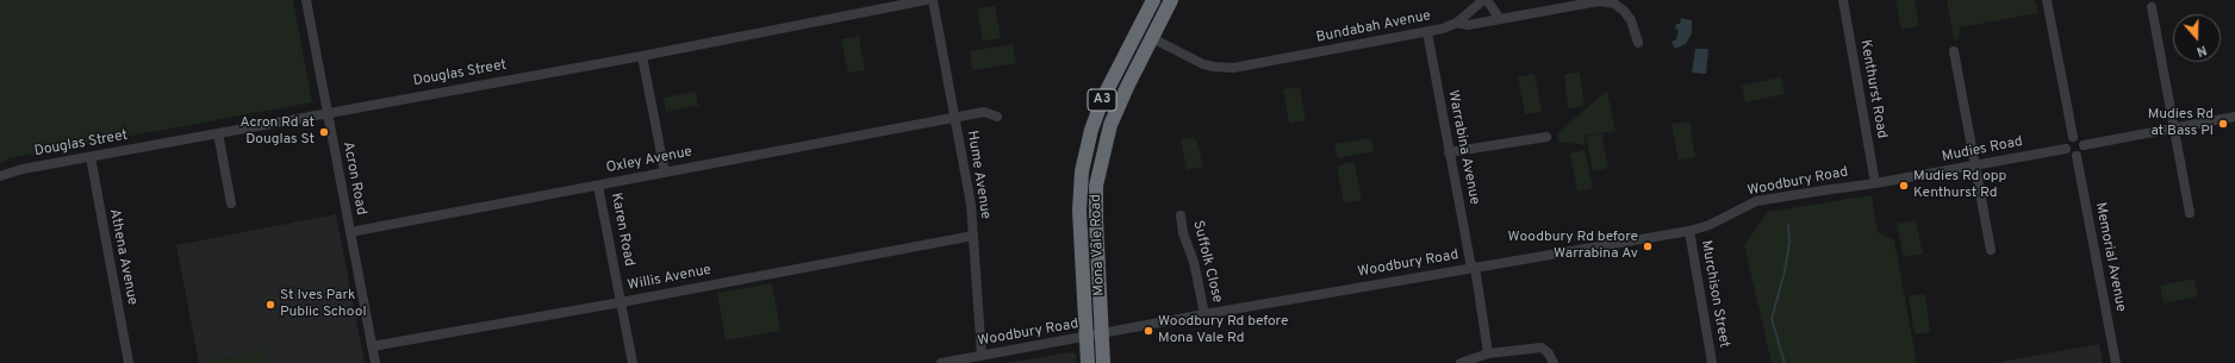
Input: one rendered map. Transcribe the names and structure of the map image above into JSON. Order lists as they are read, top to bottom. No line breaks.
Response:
{"streets":{"highway":["A3","Mona Vale Road"],"street":["Bundabah Avenue","Douglas Street","Kenthurst Road","Warrabina Avenue","Mudies Road","Oxley Avenue","Hume Avenue","Acron Road","Woodbury Road","Karen Road","Athena Avenue","Memorial Avenue","Suffolk Close","Willis Avenue","Murchison Street"]},"crossings":[["Bundabah Avenue","Warrabina Avenue"],["Bundabah Avenue","Mona Vale Road"],["Douglas Street","Acron Road"],["Douglas Street","Athena Avenue"],["Kenthurst Road","Mudies Road"],["Kenthurst Road","Woodbury Road"],["Warrabina Avenue","Woodbury Road"],["Mudies Road","Woodbury Road"],["Mudies Road","Memorial Avenue"],["Oxley Avenue","Hume Avenue"],["Oxley Avenue","Acron Road"],["Oxley Avenue","Karen Road"],["Hume Avenue","Woodbury Road"],["Hume Avenue","Willis Avenue"],["Acron Road","Willis Avenue"],["Woodbury Road","Mona Vale Road"],["Woodbury Road","Suffolk Close"],["Woodbury Road","Murchison Street"],["Karen Road","Willis Avenue"]],"places":["Mudies Rd at Bass Pl","Acron Rd at Douglas St","Mudies Rd opp Kenthurst Rd","Woodbury Rd before Warrabina Av","St Ives Park Public School","Woodbury Rd before Mona Vale Rd"],"north":"bottom"}
